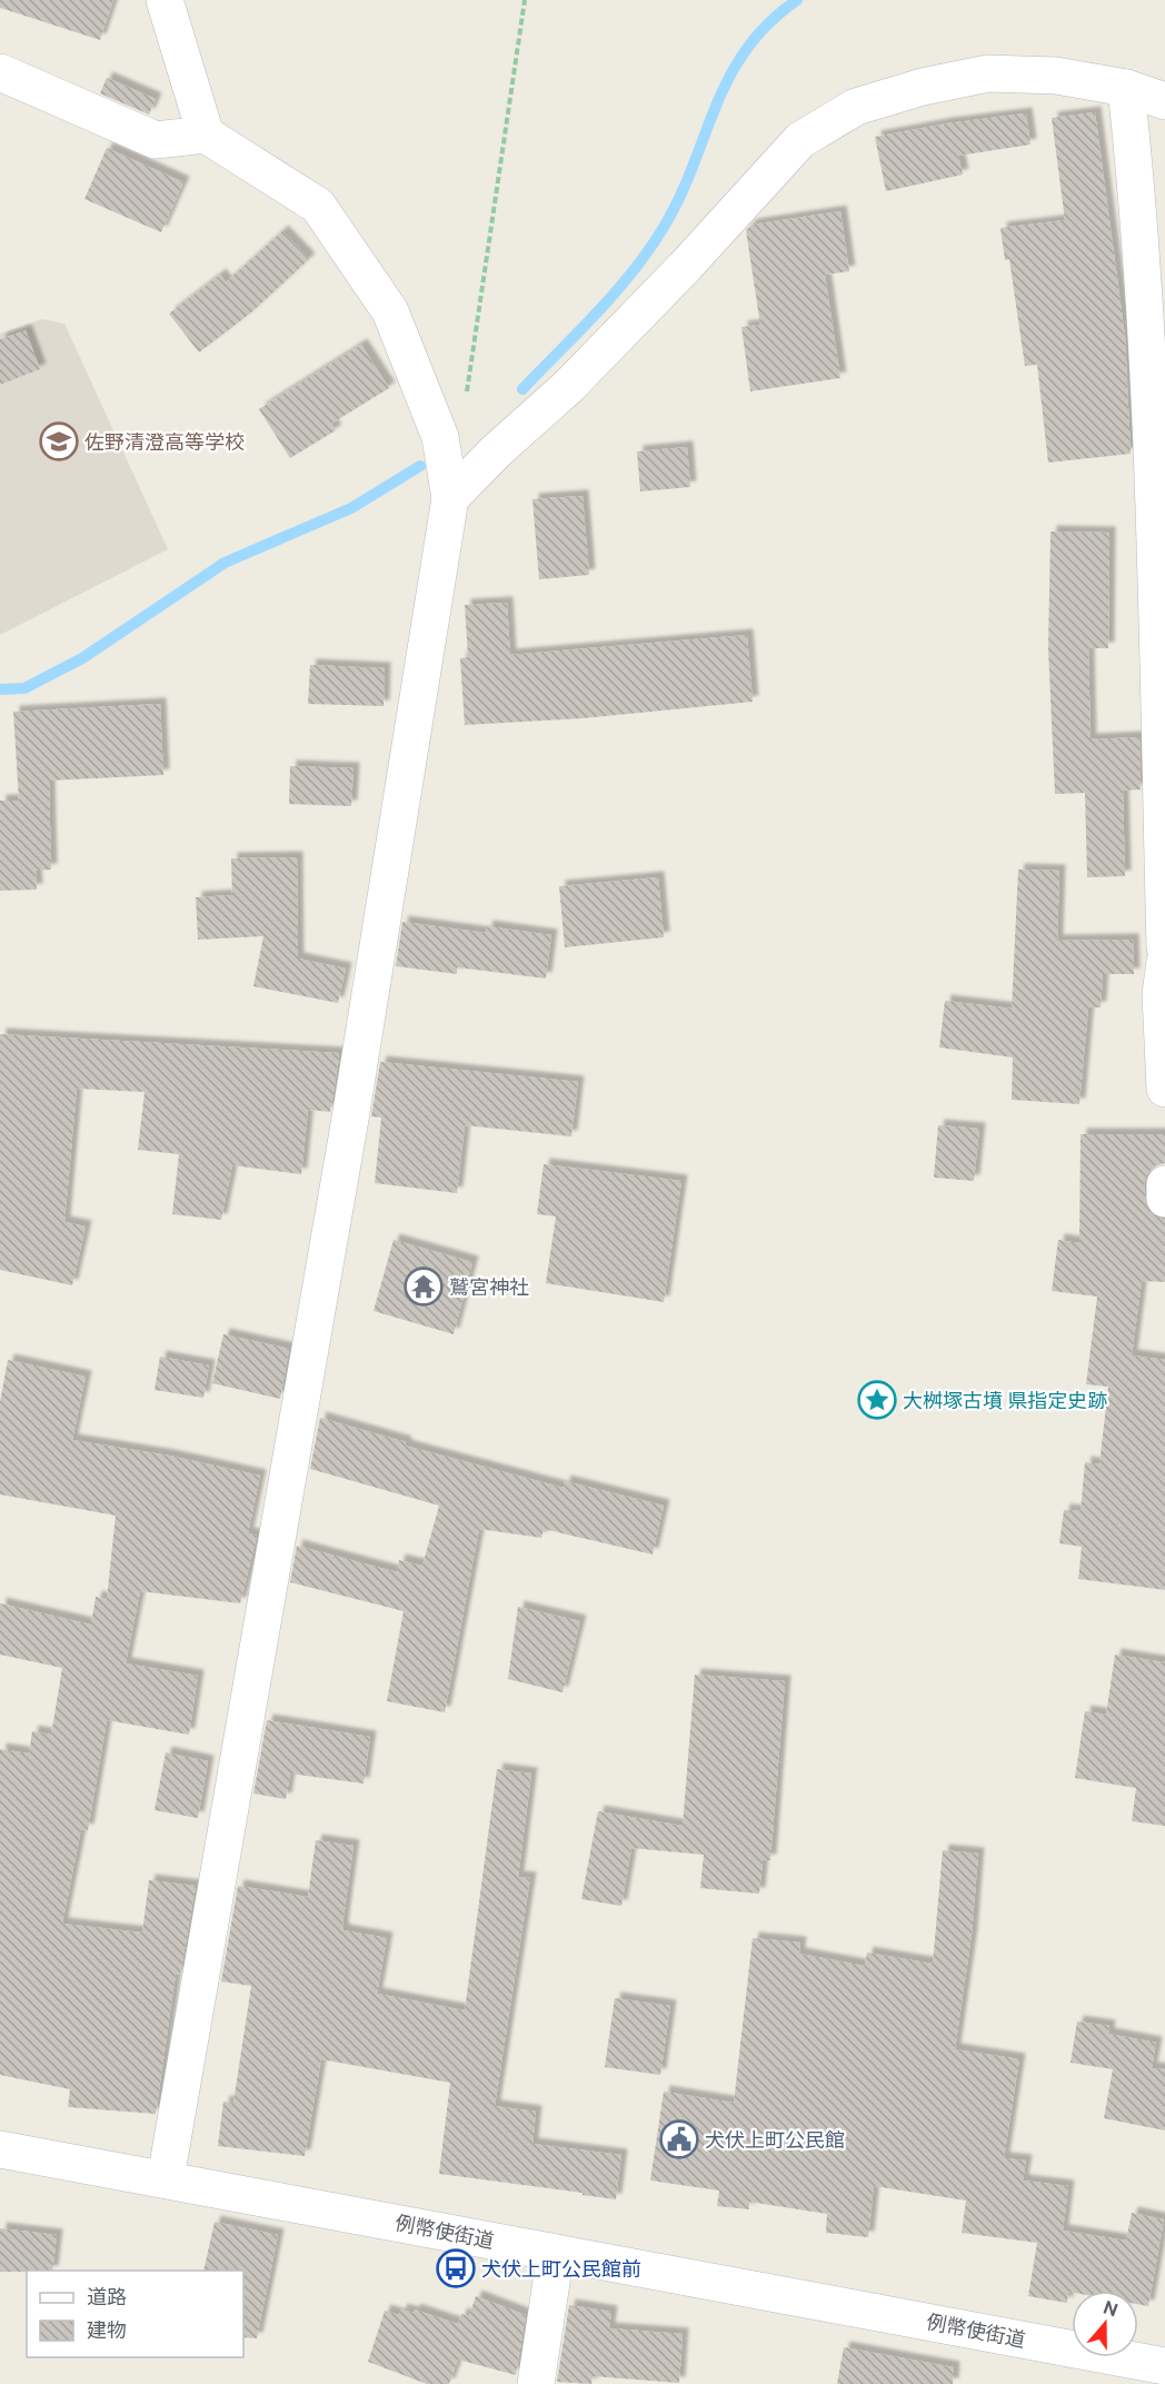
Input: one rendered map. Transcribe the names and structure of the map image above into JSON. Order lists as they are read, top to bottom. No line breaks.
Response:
{"streets":{"street":["例幣使街道"]},"places":{"school or university":["佐野清澄高等学校"],"temple":["鷲宮神社"],"place":["大桝塚古墳 県指定史跡"],"public building":["犬伏上町公民館"],"bus stop":["犬伏上町公民館前"]},"legend":["道路","建物"],"north":"top"}
